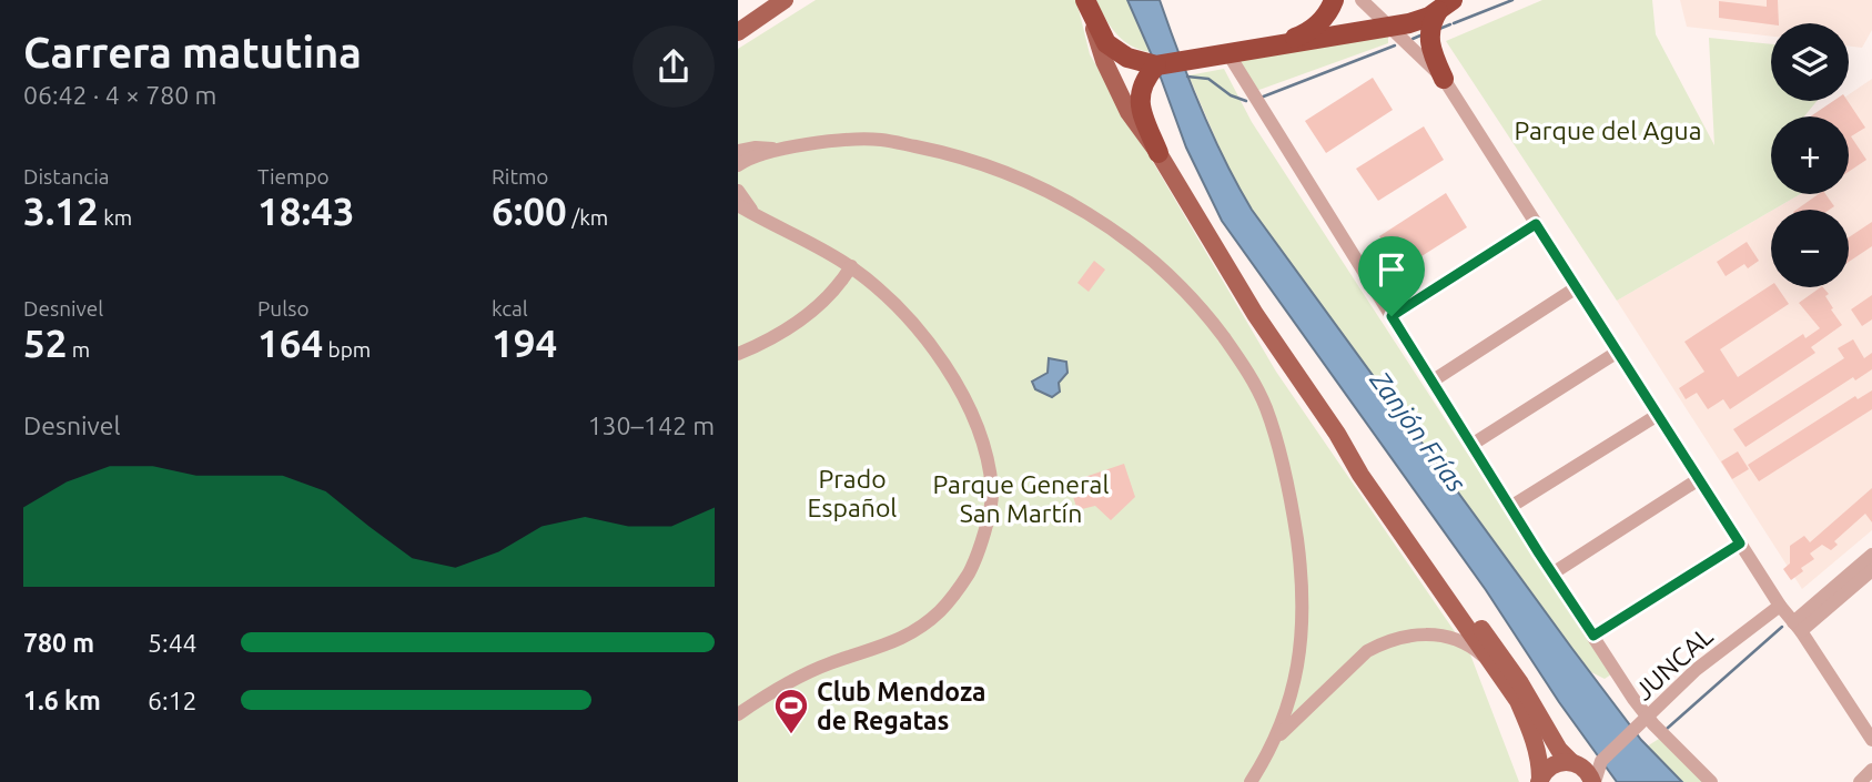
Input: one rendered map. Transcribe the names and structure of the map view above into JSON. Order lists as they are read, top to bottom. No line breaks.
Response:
{"streets":{"street":["JUNCAL"]},"water":["Zanjón Frías"],"parks":["Parque del Agua","Prado Español","Parque General San Martín"],"places":{"sports":["Club Mendoza de Regatas"]},"page":{"heading":["Carrera matutina","06:42 · 4 × 780 m"],"map_buttons":["+","−"],"stats":[["Distancia","3.12 km"],["Tiempo","18:43"],["Ritmo","6:00 /km"],["Desnivel","52 m"],["Pulso","164 bpm"],["kcal","194"]],"chart":["Desnivel","130–142 m"],"list":[{"name":"780 m","note":"5:44"},{"name":"1.6 km","note":"6:12"}]}}
